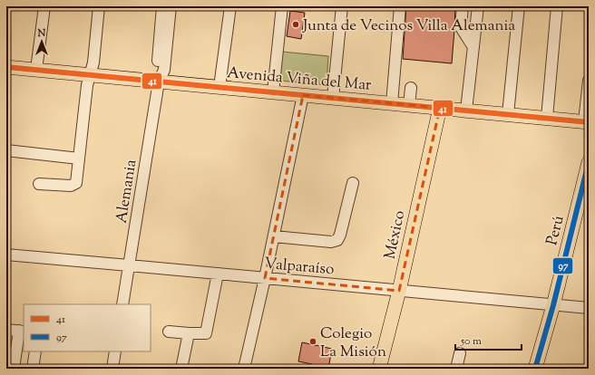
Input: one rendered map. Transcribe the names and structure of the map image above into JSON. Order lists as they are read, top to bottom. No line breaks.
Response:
{"streets":{"main road":["Avenida Viña del Mar","Perú","México"],"street":["Alemania","Valparaíso"]},"crossings":[["Avenida Viña del Mar","Alemania"],["Avenida Viña del Mar","México"],["Alemania","Valparaíso"],["Perú","Valparaíso"],["México","Valparaíso"]],"places":["Junta de Vecinos Villa Alemania","Colegio La Misión"],"lines":["transit line 41","transit line 97"],"legend":["41","97"],"scale_bar":"50 m","north":"top"}
